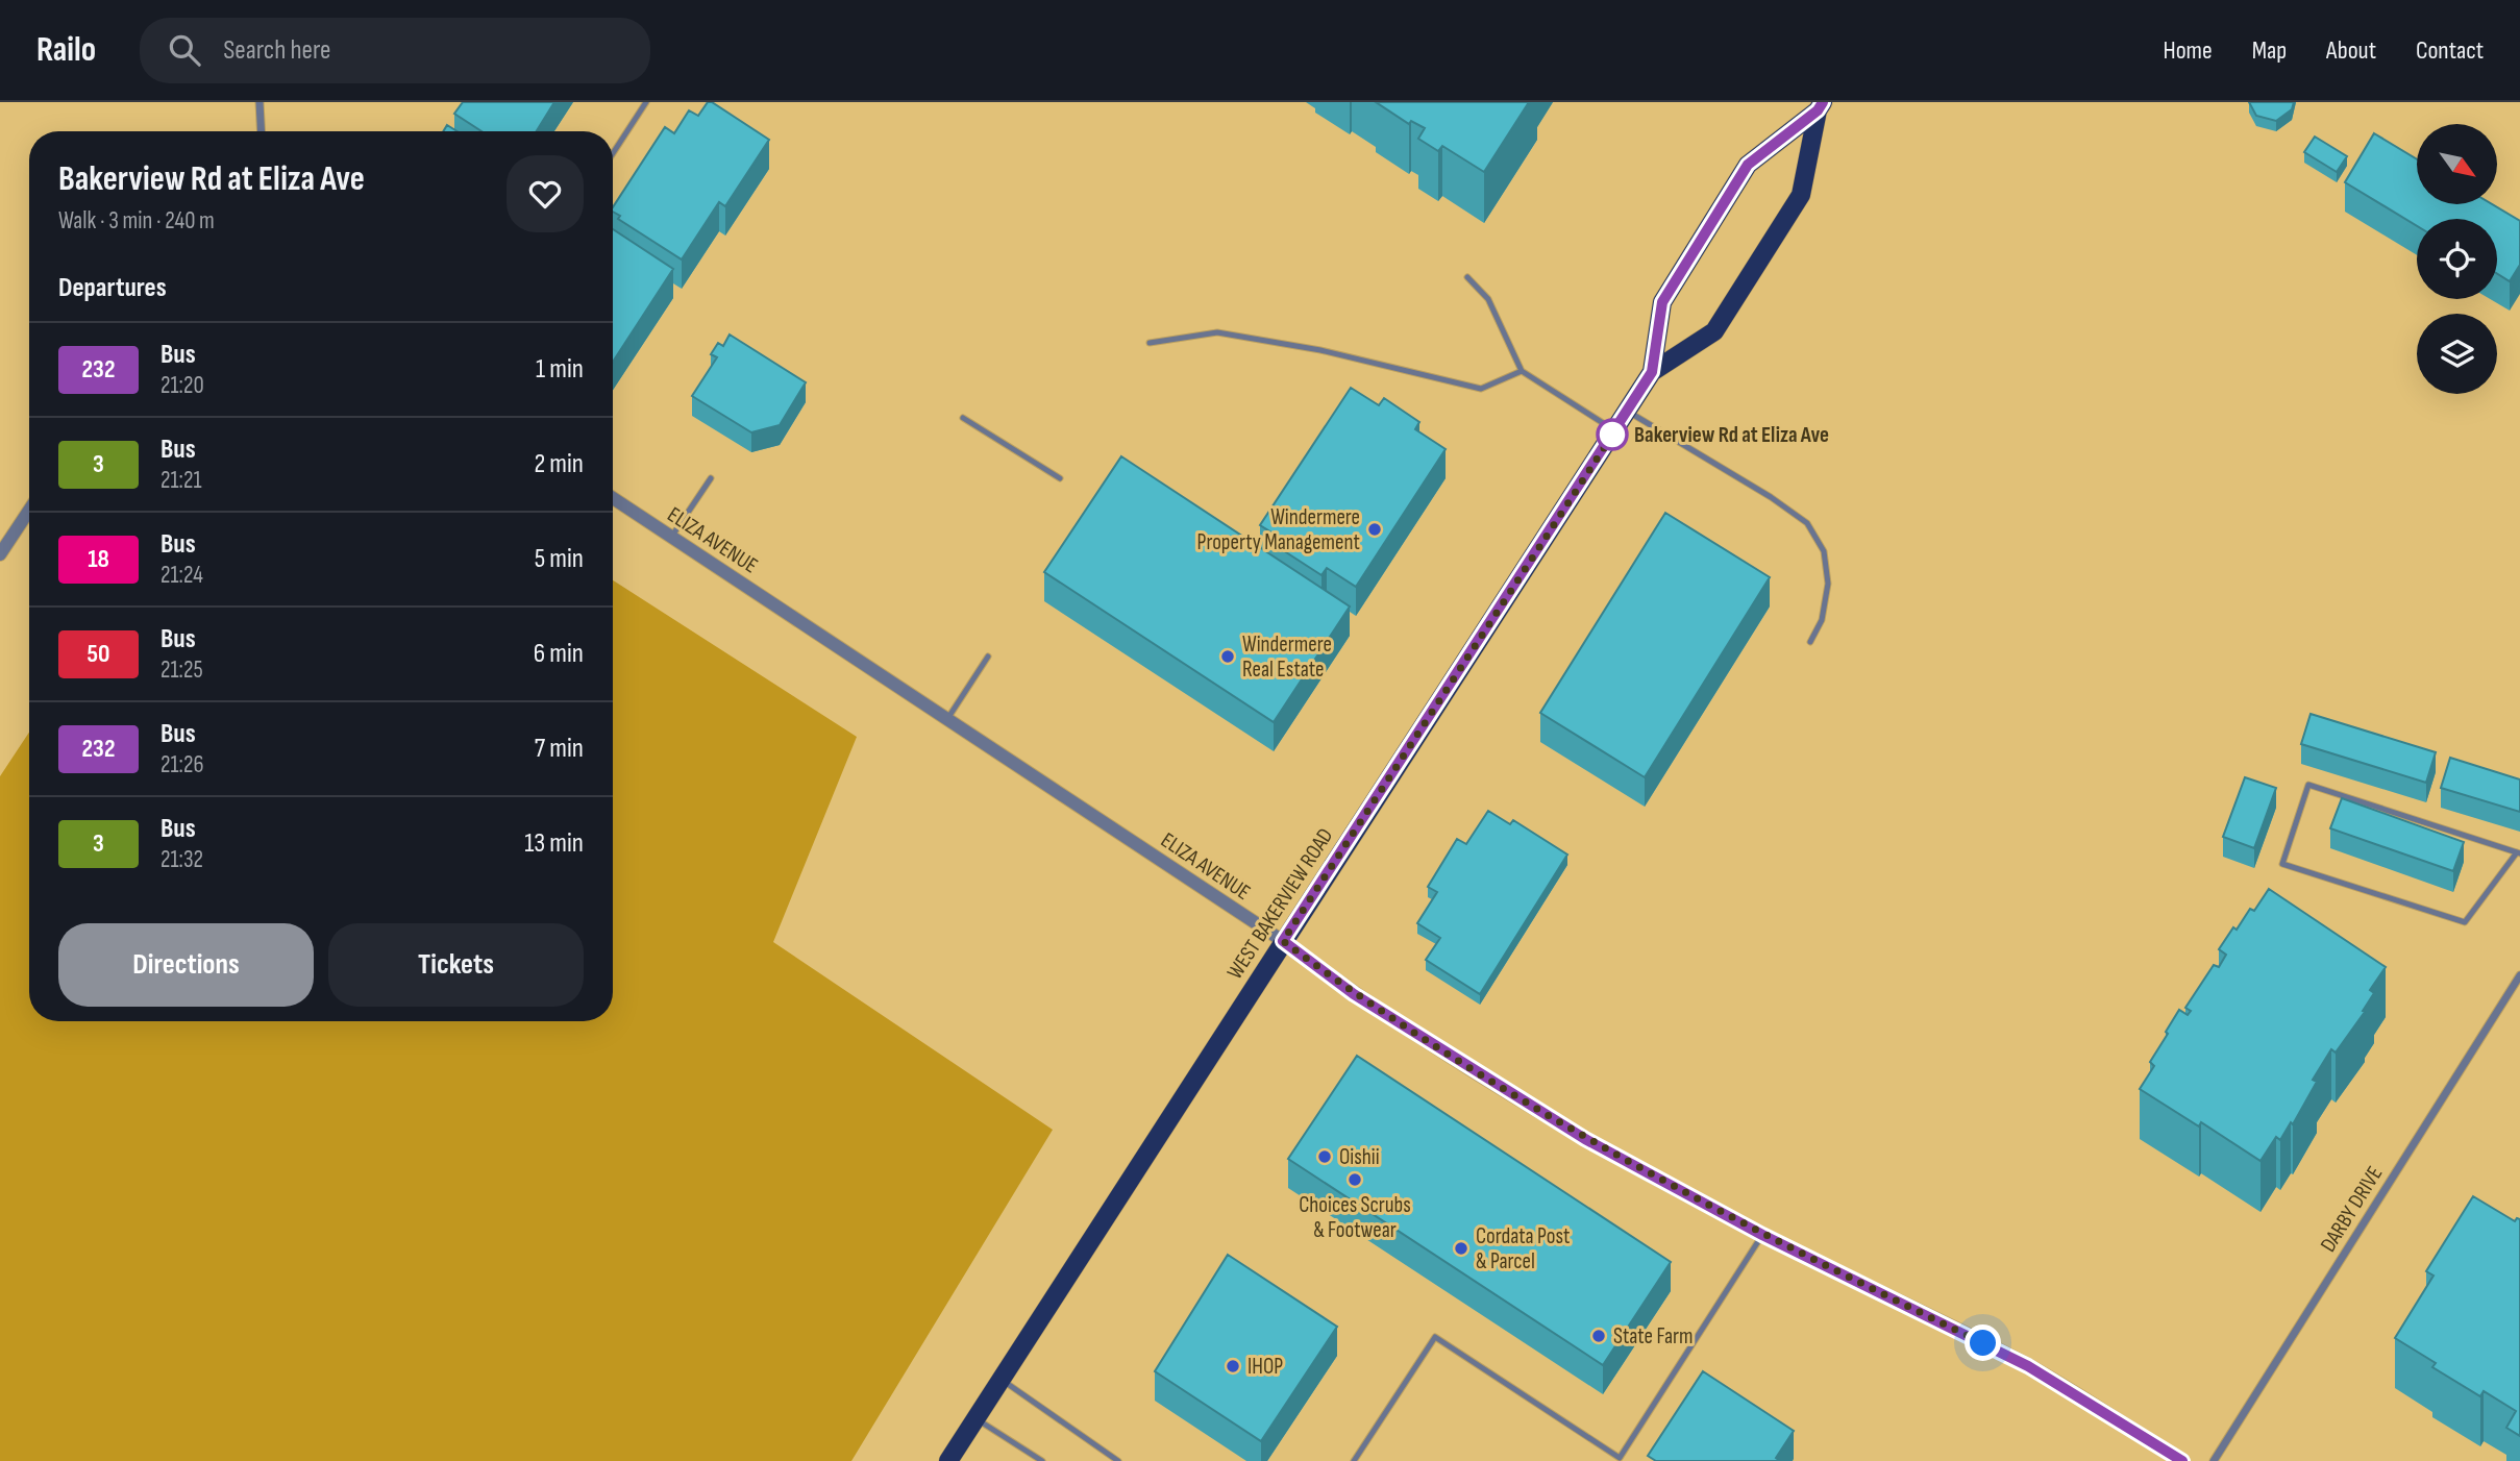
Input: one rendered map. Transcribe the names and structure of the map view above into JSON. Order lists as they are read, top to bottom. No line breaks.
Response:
{"streets":{"main road":["WEST BAKERVIEW ROAD"],"street":["ELIZA AVENUE","DARBY DRIVE"]},"crossings":[["ELIZA AVENUE","WEST BAKERVIEW ROAD"]],"places":["Bakerview Rd at Eliza Ave","Windermere Property Management","Windermere Real Estate","Oishii","Choices Scrubs & Footwear","Cordata Post & Parcel","State Farm","IHOP"],"lines":["bus line 232"],"north":"bottom right","page":{"header":"Railo","search":"Search here","nav":["Home","Map","About","Contact"],"heading":[["Bakerview Rd at Eliza Ave","Walk · 3 min · 240 m"],"Departures"],"list":[{"mark":"232","name":"Bus","note":"21:20","value":"1 min"},{"mark":"3","name":"Bus","note":"21:21","value":"2 min"},{"mark":"18","name":"Bus","note":"21:24","value":"5 min"},{"mark":"50","name":"Bus","note":"21:25","value":"6 min"},{"mark":"232","name":"Bus","note":"21:26","value":"7 min"},{"mark":"3","name":"Bus","note":"21:32","value":"13 min"}],"buttons":["Directions","Tickets"]}}
